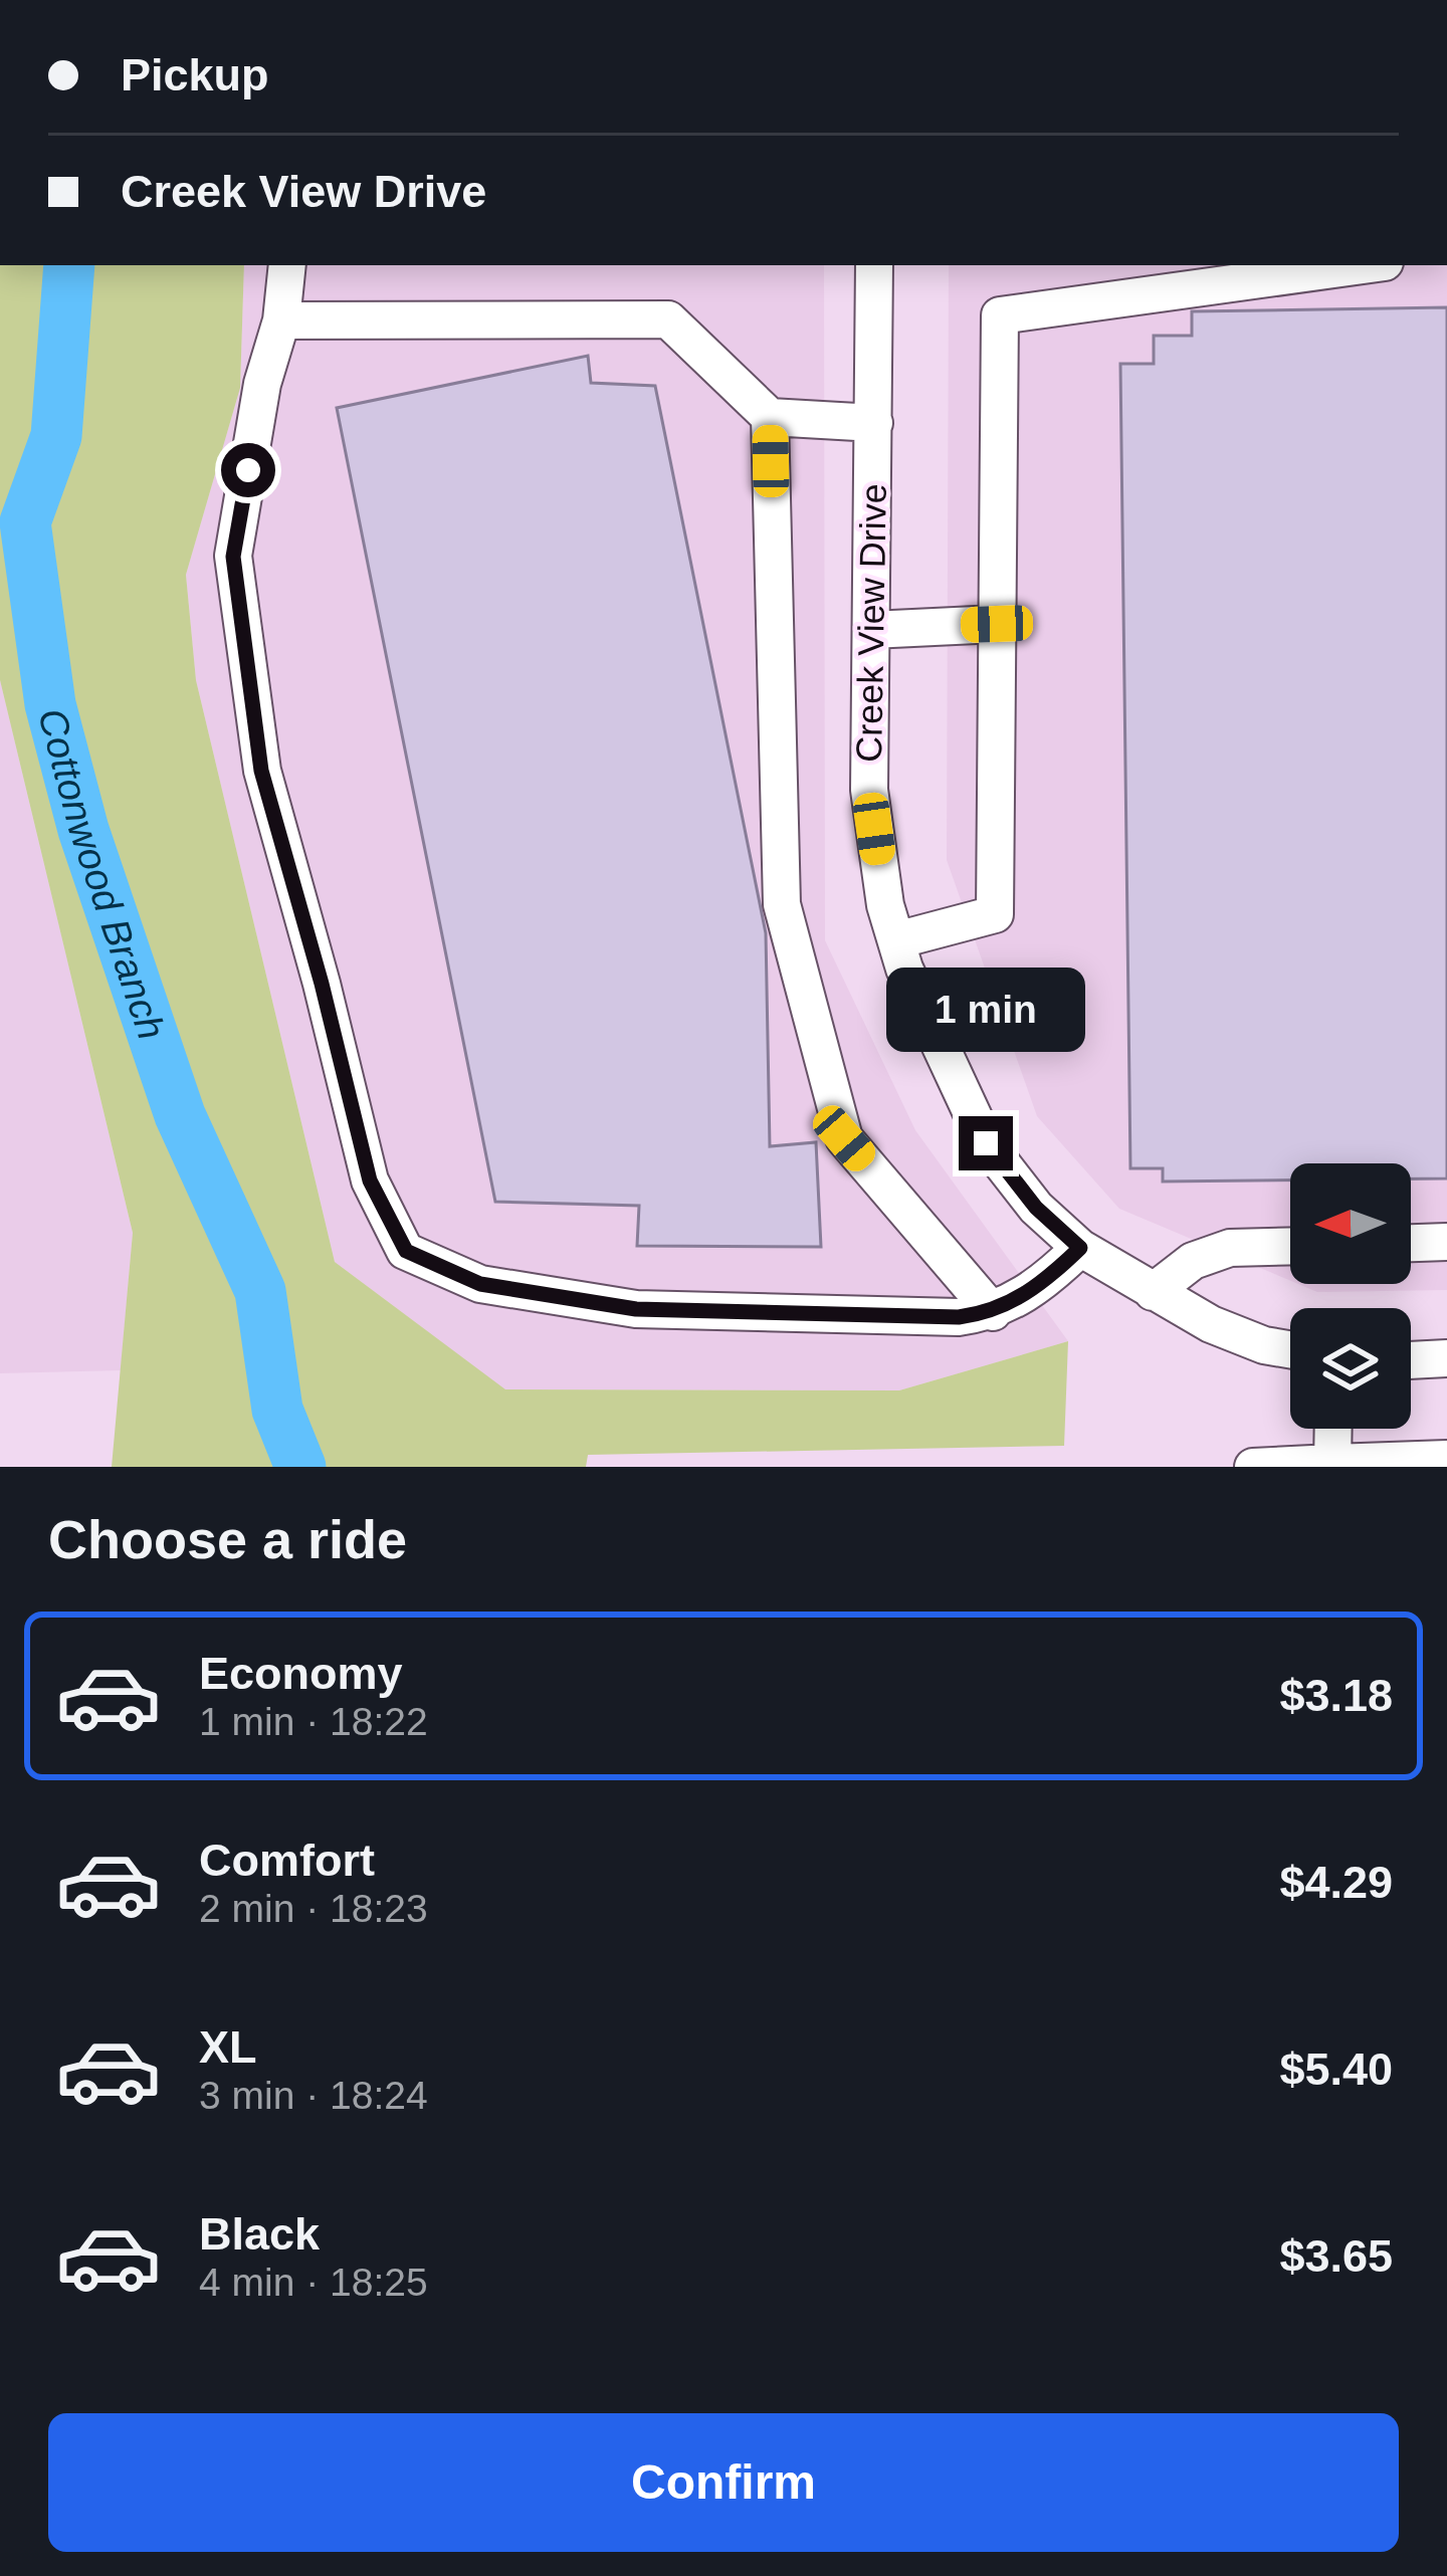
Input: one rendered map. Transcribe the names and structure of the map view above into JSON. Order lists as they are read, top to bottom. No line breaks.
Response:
{"streets":{"street":["Creek View Drive"]},"water":["Cottonwood Branch"],"north":"left","page":{"banner":["Pickup","Creek View Drive"],"bubble":"1 min","heading":"Choose a ride","list":[{"name":"Economy","note":"1 min · 18:22","value":"$3.18"},{"name":"Comfort","note":"2 min · 18:23","value":"$4.29"},{"name":"XL","note":"3 min · 18:24","value":"$5.40"},{"name":"Black","note":"4 min · 18:25","value":"$3.65"}],"buttons":"Confirm"}}
